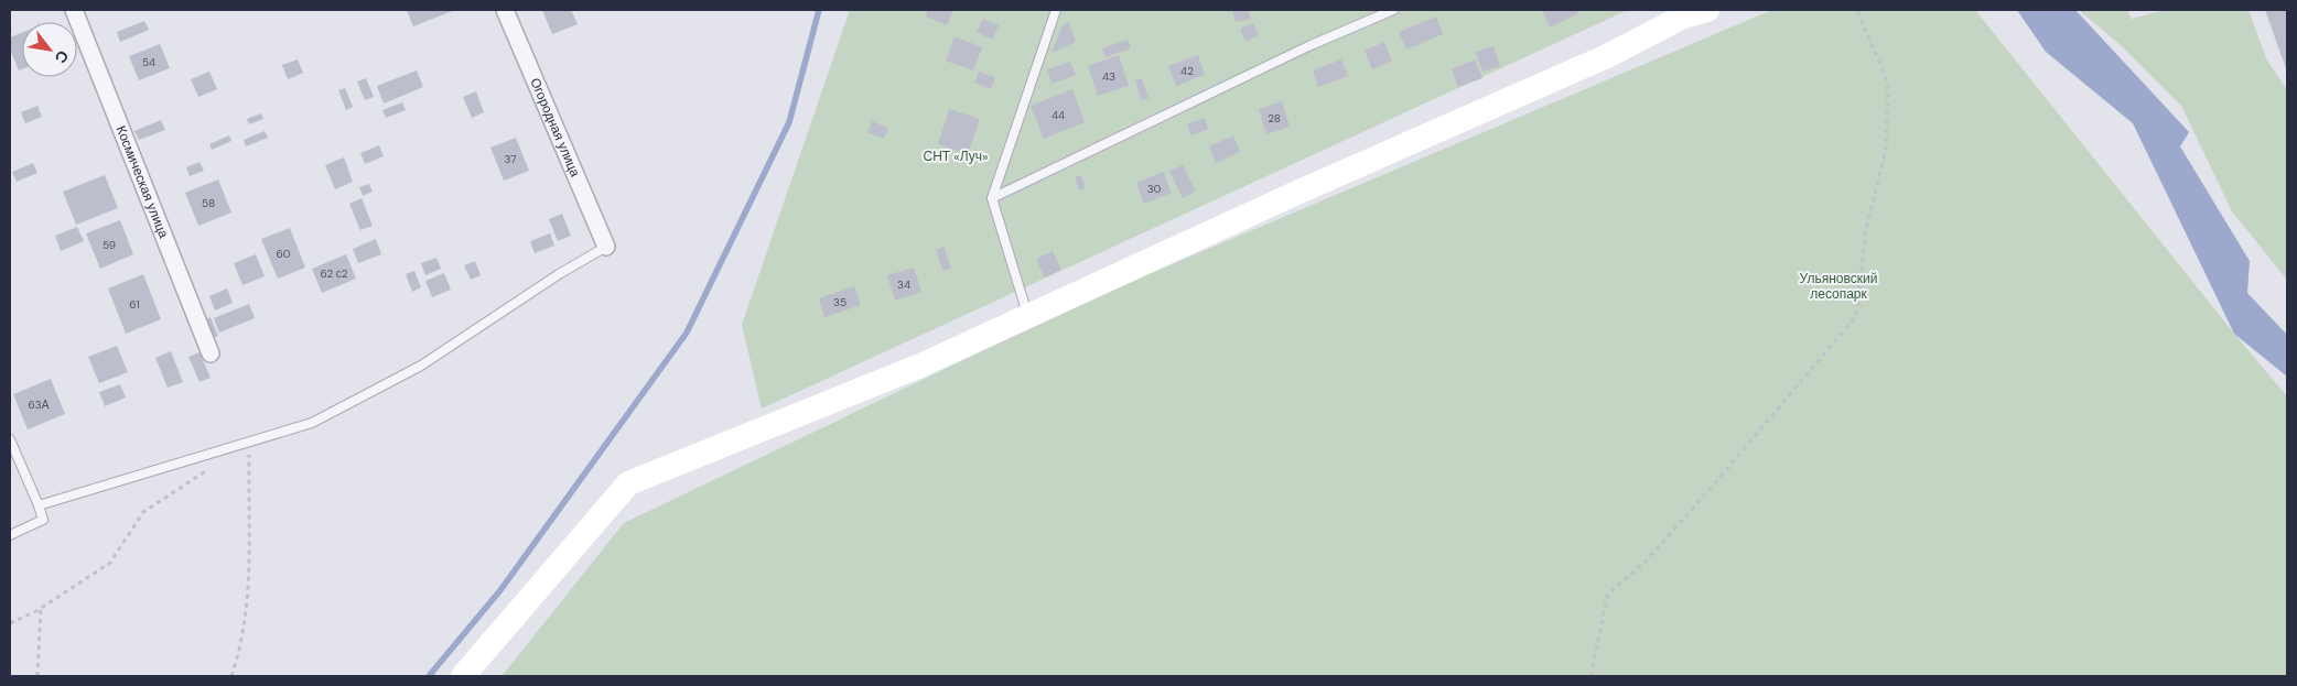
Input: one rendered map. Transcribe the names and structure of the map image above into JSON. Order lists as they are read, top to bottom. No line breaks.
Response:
{"streets":{"street":["Огородная улица","Космическая улица"]},"parks":["СНТ «Луч»","Ульяновский лесопарк"],"house_numbers":["54","42","43","44","28","37","30","58","59","60","62 с2","34","35","61","63А"],"north":"bottom right"}
